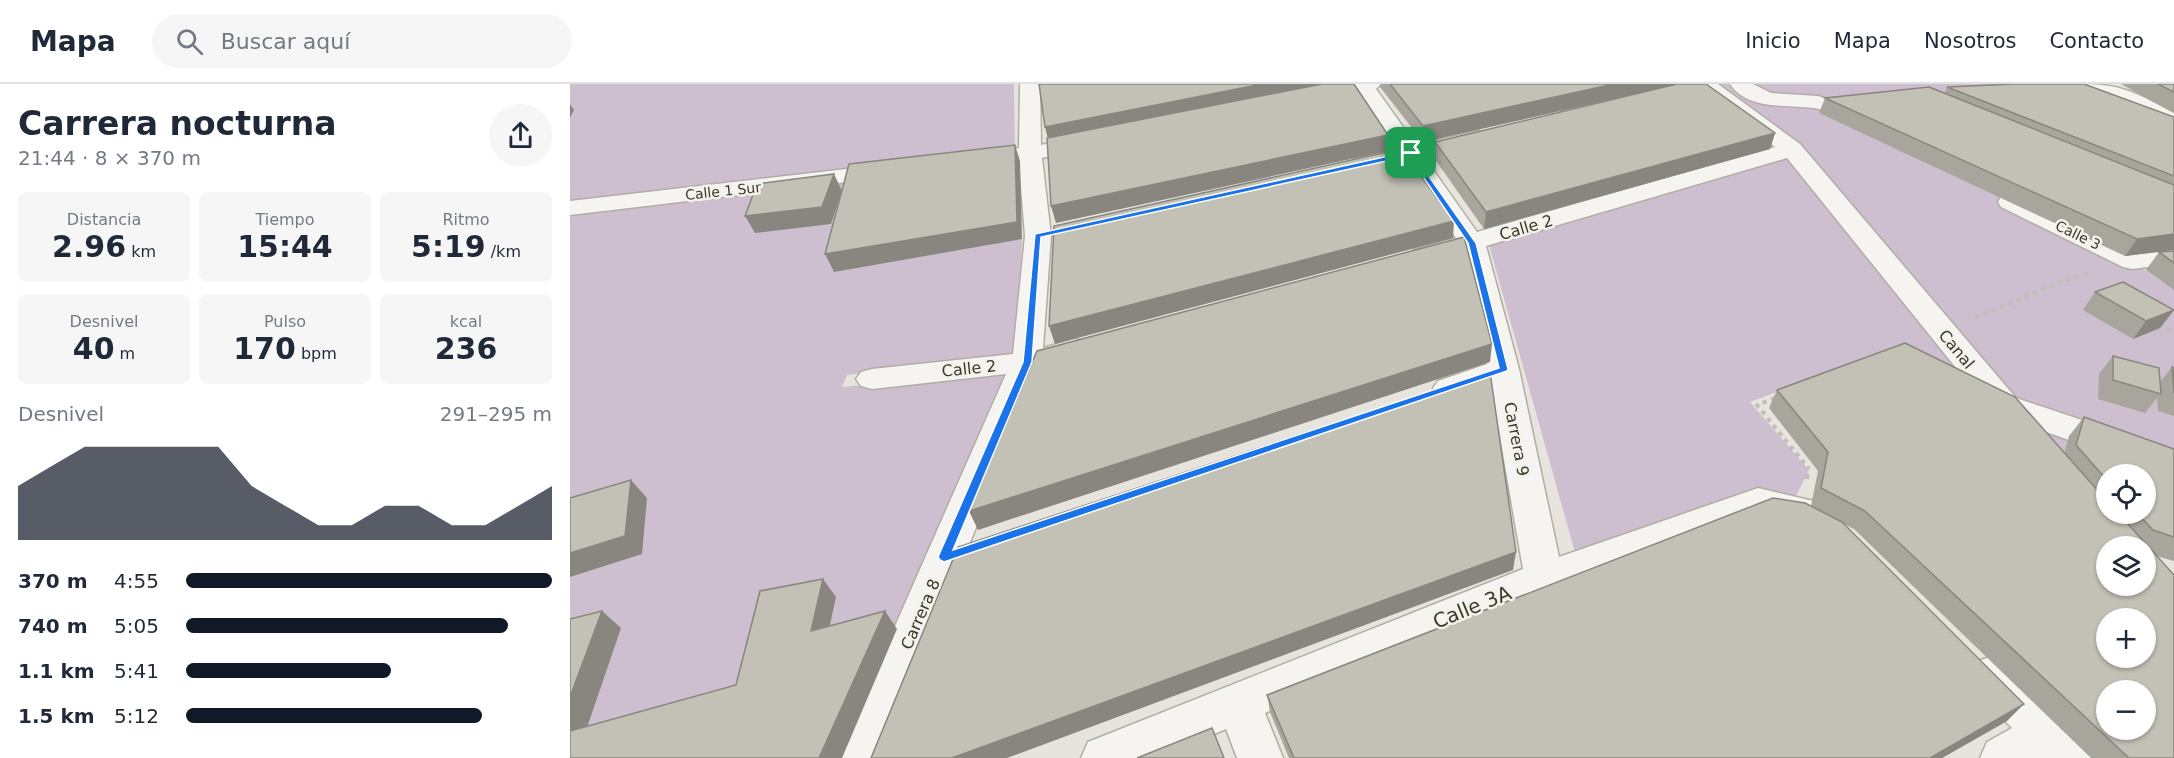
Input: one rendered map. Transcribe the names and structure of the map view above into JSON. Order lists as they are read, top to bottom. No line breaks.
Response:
{"streets":{"street":["Calle 1 Sur","Calle 2","Calle 3","Canal","Carrera 9","Calle 3A","Carrera 8"]},"crossings":[["Calle 2","Canal"],["Calle 2","Carrera 9"],["Calle 2","Carrera 8"],["Carrera 9","Calle 3A"]],"page":{"header":"Mapa","search":"Buscar aquí","nav":["Inicio","Mapa","Nosotros","Contacto"],"heading":["Carrera nocturna","21:44 · 8 × 370 m"],"stats":[["Distancia","2.96 km"],["Tiempo","15:44"],["Ritmo","5:19 /km"],["Desnivel","40 m"],["Pulso","170 bpm"],["kcal","236"]],"chart":["Desnivel","291–295 m"],"map_buttons":["+","−"],"list":[{"name":"370 m","note":"4:55"},{"name":"740 m","note":"5:05"},{"name":"1.1 km","note":"5:41"},{"name":"1.5 km","note":"5:12"}]}}
